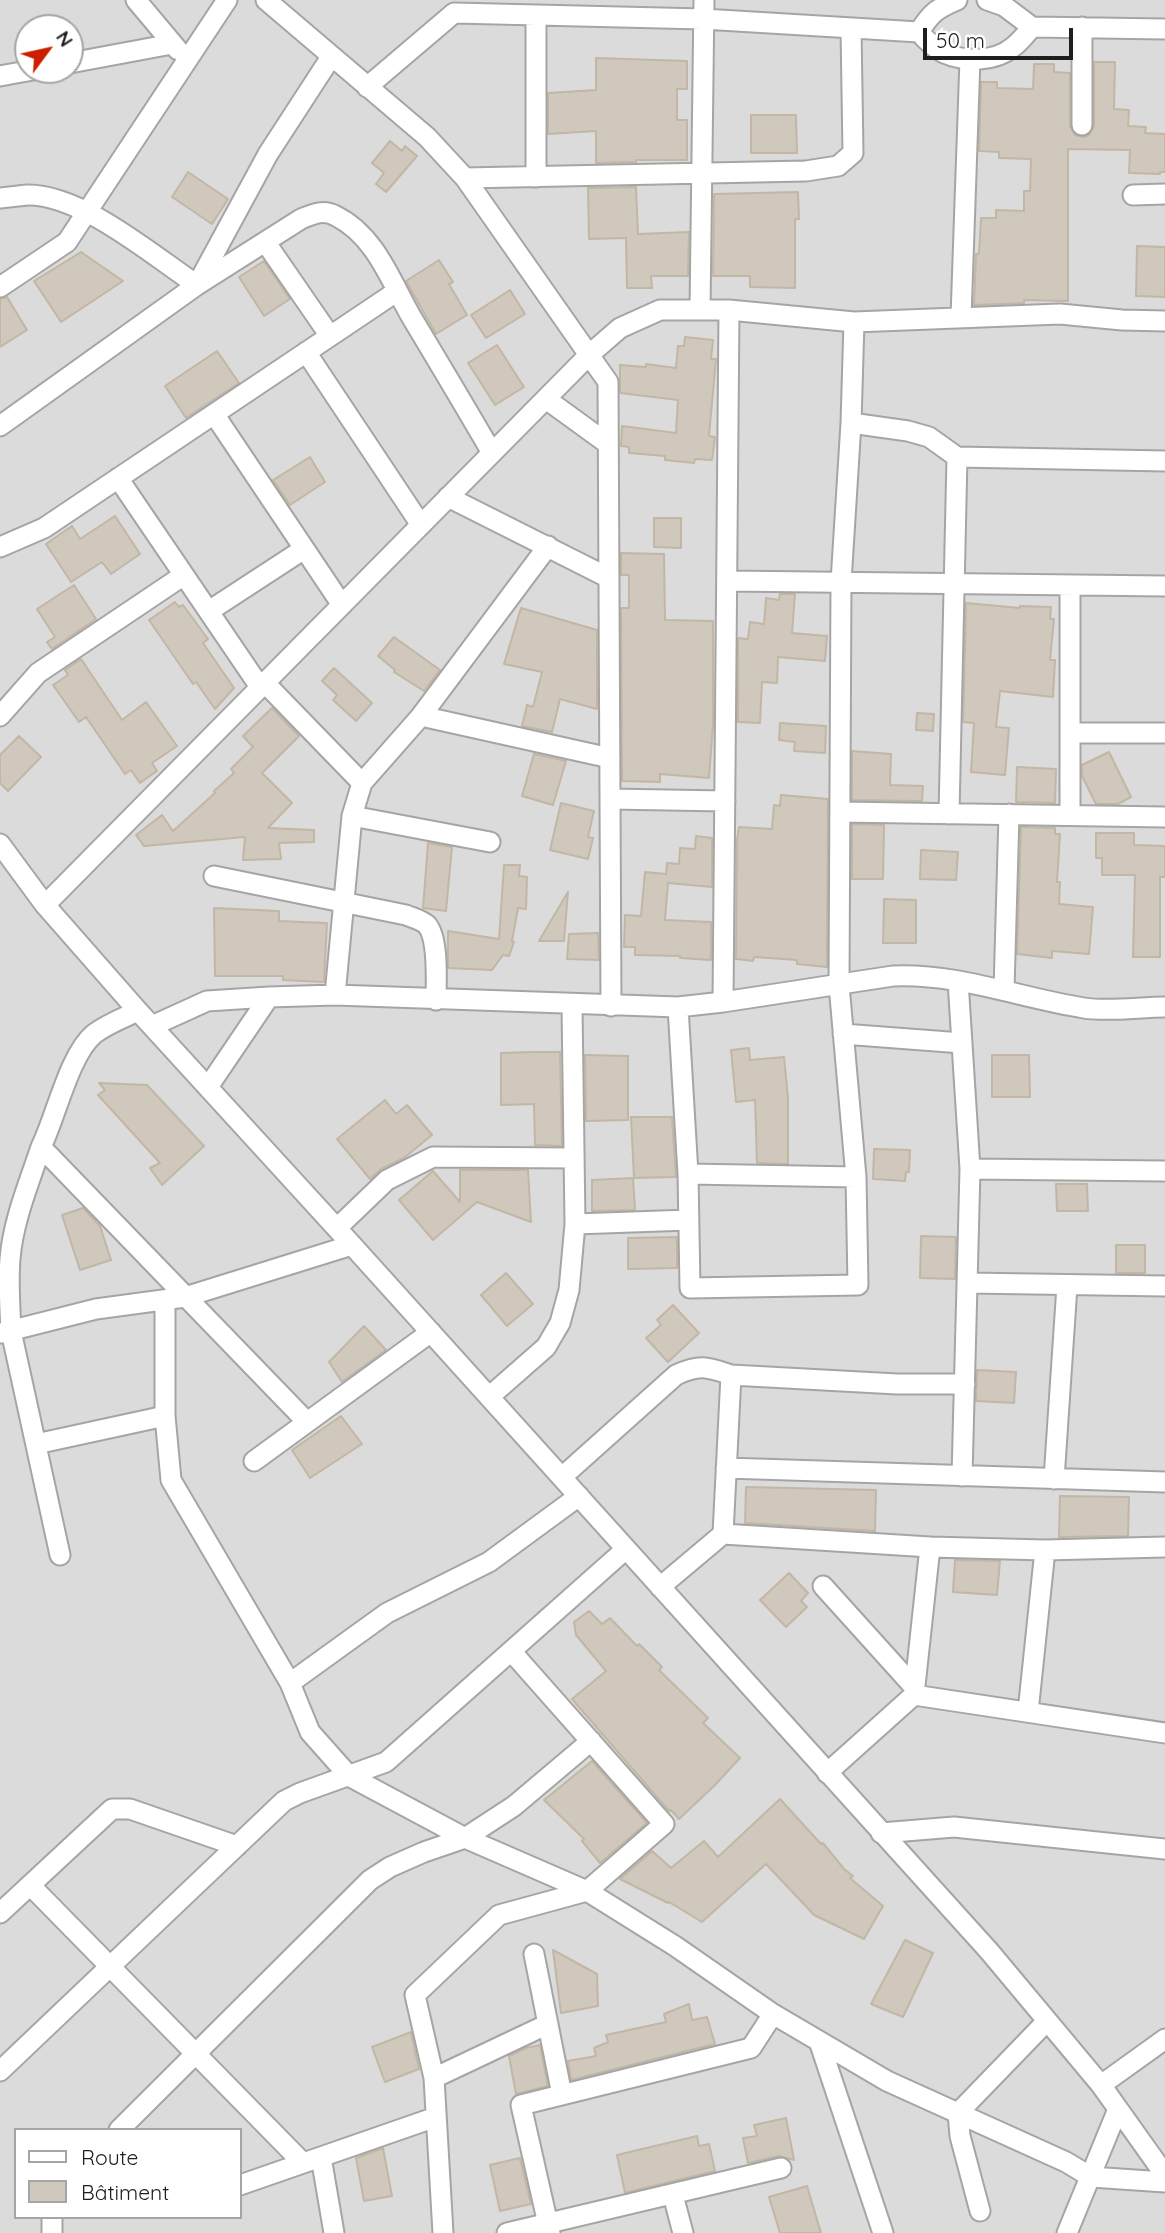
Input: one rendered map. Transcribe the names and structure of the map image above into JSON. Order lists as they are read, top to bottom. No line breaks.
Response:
{"legend":["Route","Bâtiment"],"scale_bar":"50 m","north":"top right"}
